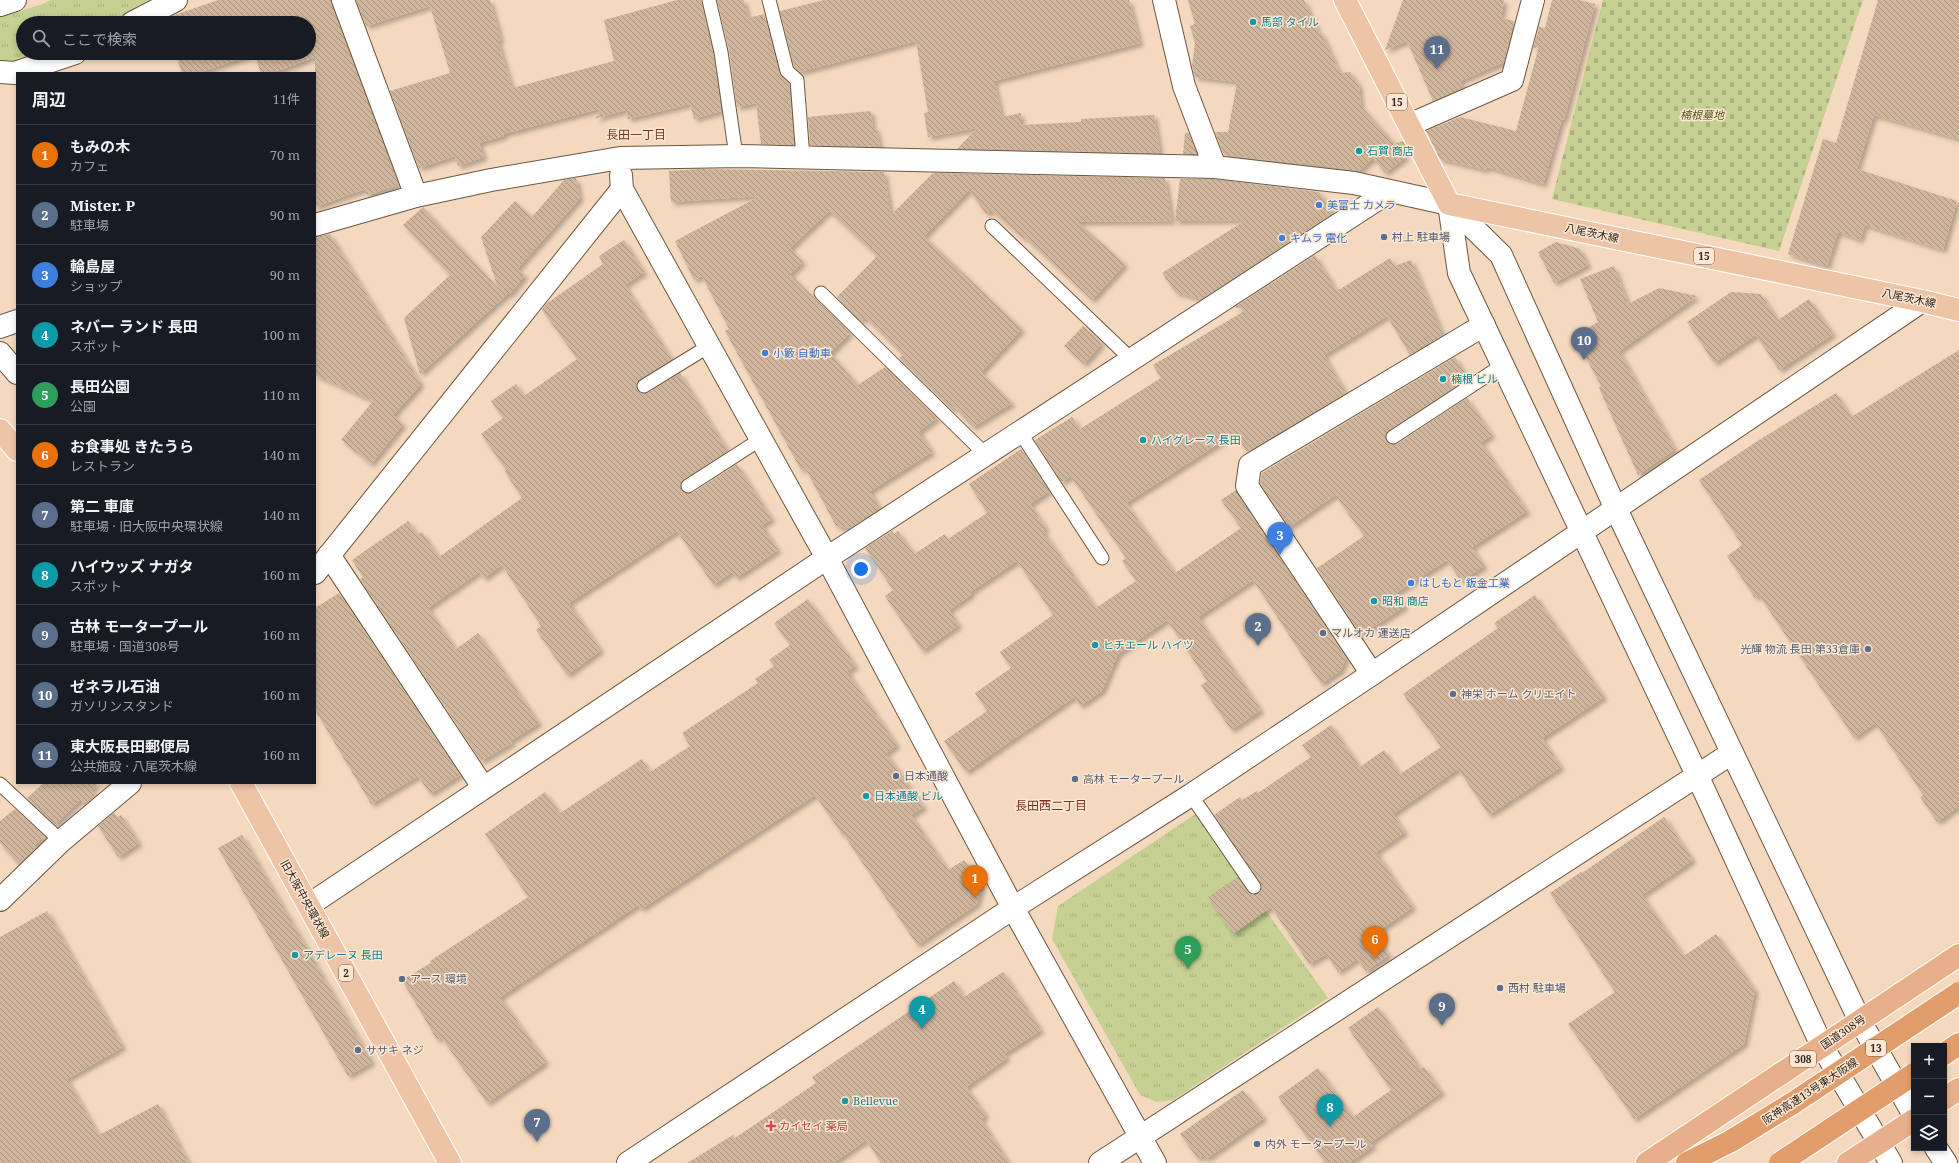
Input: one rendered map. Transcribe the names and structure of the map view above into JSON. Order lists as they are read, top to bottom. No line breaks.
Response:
{"streets":{"highway":["国道308号","13","308","阪神高速13号東大阪線"],"main road":["15","八尾茨木線","旧大阪中央環状線","2"]},"crossings":[["15","八尾茨木線"]],"districts":["長田一丁目","長田西二丁目"],"parks":["楠根墓地"],"places":{"other":["馬部 タイル","石賀 商店","美富士 カメラ","村上 駐車場","キムラ 電化","小籔 自動車","楠根 ビル","ハイグレース 長田","はしもと 鈑金工業","昭和 商店","マルオカ 運送店","ヒチエール ハイツ","光輝 物流 長田 第33倉庫","神栄 ホーム クリエイト","日本通酸","高林 モータープール","日本通酸 ビル","アデレーヌ 長田","アース 環境","西村 駐車場","ササキ ネジ","Bellevue","内外 モータープール"],"health":["カイセイ 薬局"]},"page":{"search":"ここで検索","pins":["11","10","3","2","1","6","5","9","4","8","7"],"heading":["周辺","11件"],"list":[{"mark":"1","name":"もみの木","note":"カフェ","value":"70 m"},{"mark":"2","name":"Mister. P","note":"駐車場","value":"90 m"},{"mark":"3","name":"輪島屋","note":"ショップ","value":"90 m"},{"mark":"4","name":"ネバー ランド 長田","note":"スポット","value":"100 m"},{"mark":"5","name":"長田公園","note":"公園","value":"110 m"},{"mark":"6","name":"お食事処 きたうら","note":"レストラン","value":"140 m"},{"mark":"7","name":"第二 車庫","note":"駐車場 · 旧大阪中央環状線","value":"140 m"},{"mark":"8","name":"ハイウッズ ナガタ","note":"スポット","value":"160 m"},{"mark":"9","name":"古林 モータープール","note":"駐車場 · 国道308号","value":"160 m"},{"mark":"10","name":"ゼネラル石油","note":"ガソリンスタンド","value":"160 m"},{"mark":"11","name":"東大阪長田郵便局","note":"公共施設 · 八尾茨木線","value":"160 m"}],"map_buttons":["+","−"]}}
